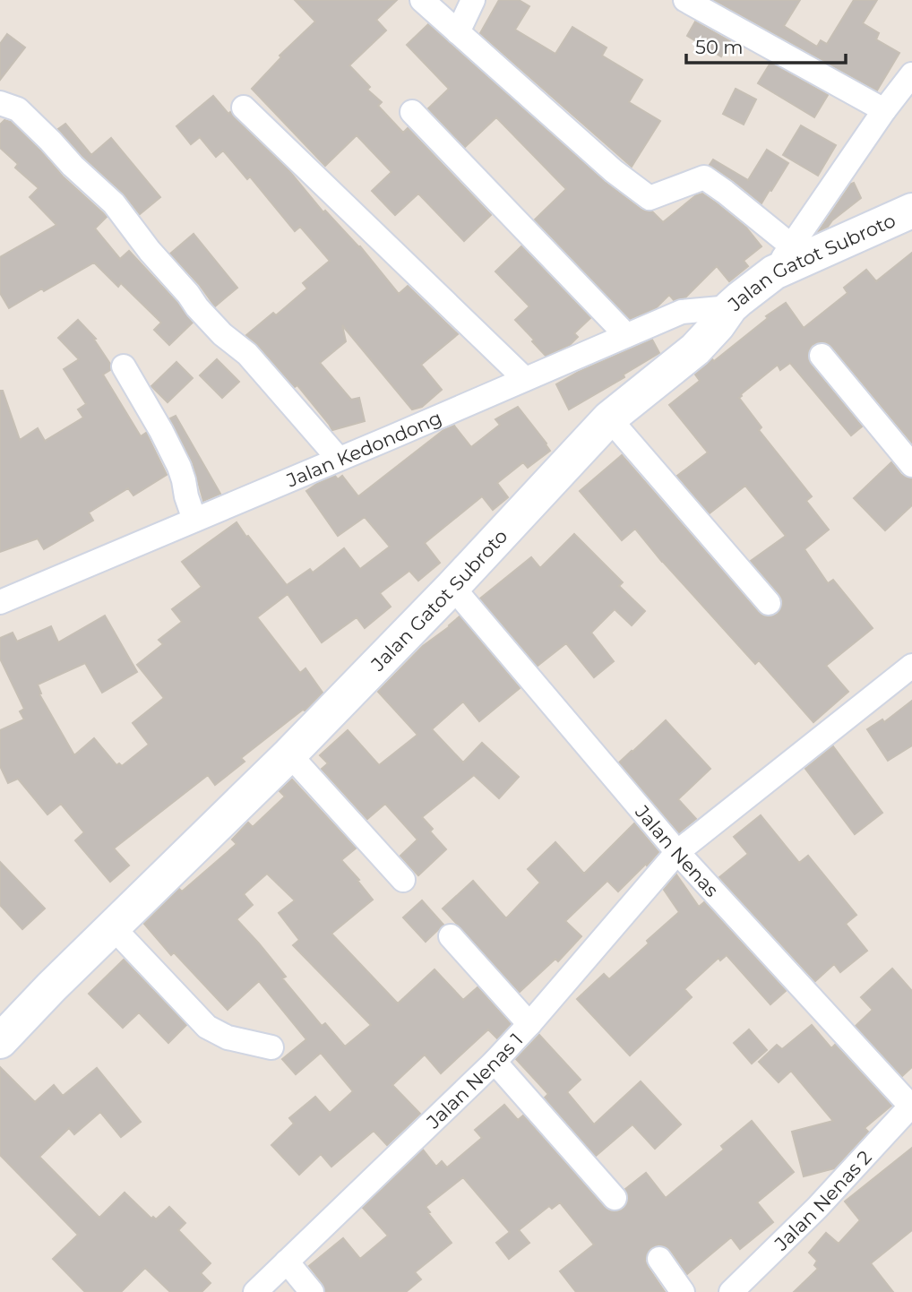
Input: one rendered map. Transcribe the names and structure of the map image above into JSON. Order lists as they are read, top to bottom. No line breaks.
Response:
{"streets":{"main road":["Jalan Gatot Subroto"],"street":["Jalan Kedondong","Jalan Nenas","Jalan Nenas 1","Jalan Nenas 2"]},"crossings":[["Jalan Gatot Subroto","Jalan Kedondong"],["Jalan Gatot Subroto","Jalan Nenas"],["Jalan Nenas","Jalan Nenas 1"],["Jalan Nenas","Jalan Nenas 2"]],"scale_bar":"50 m"}
